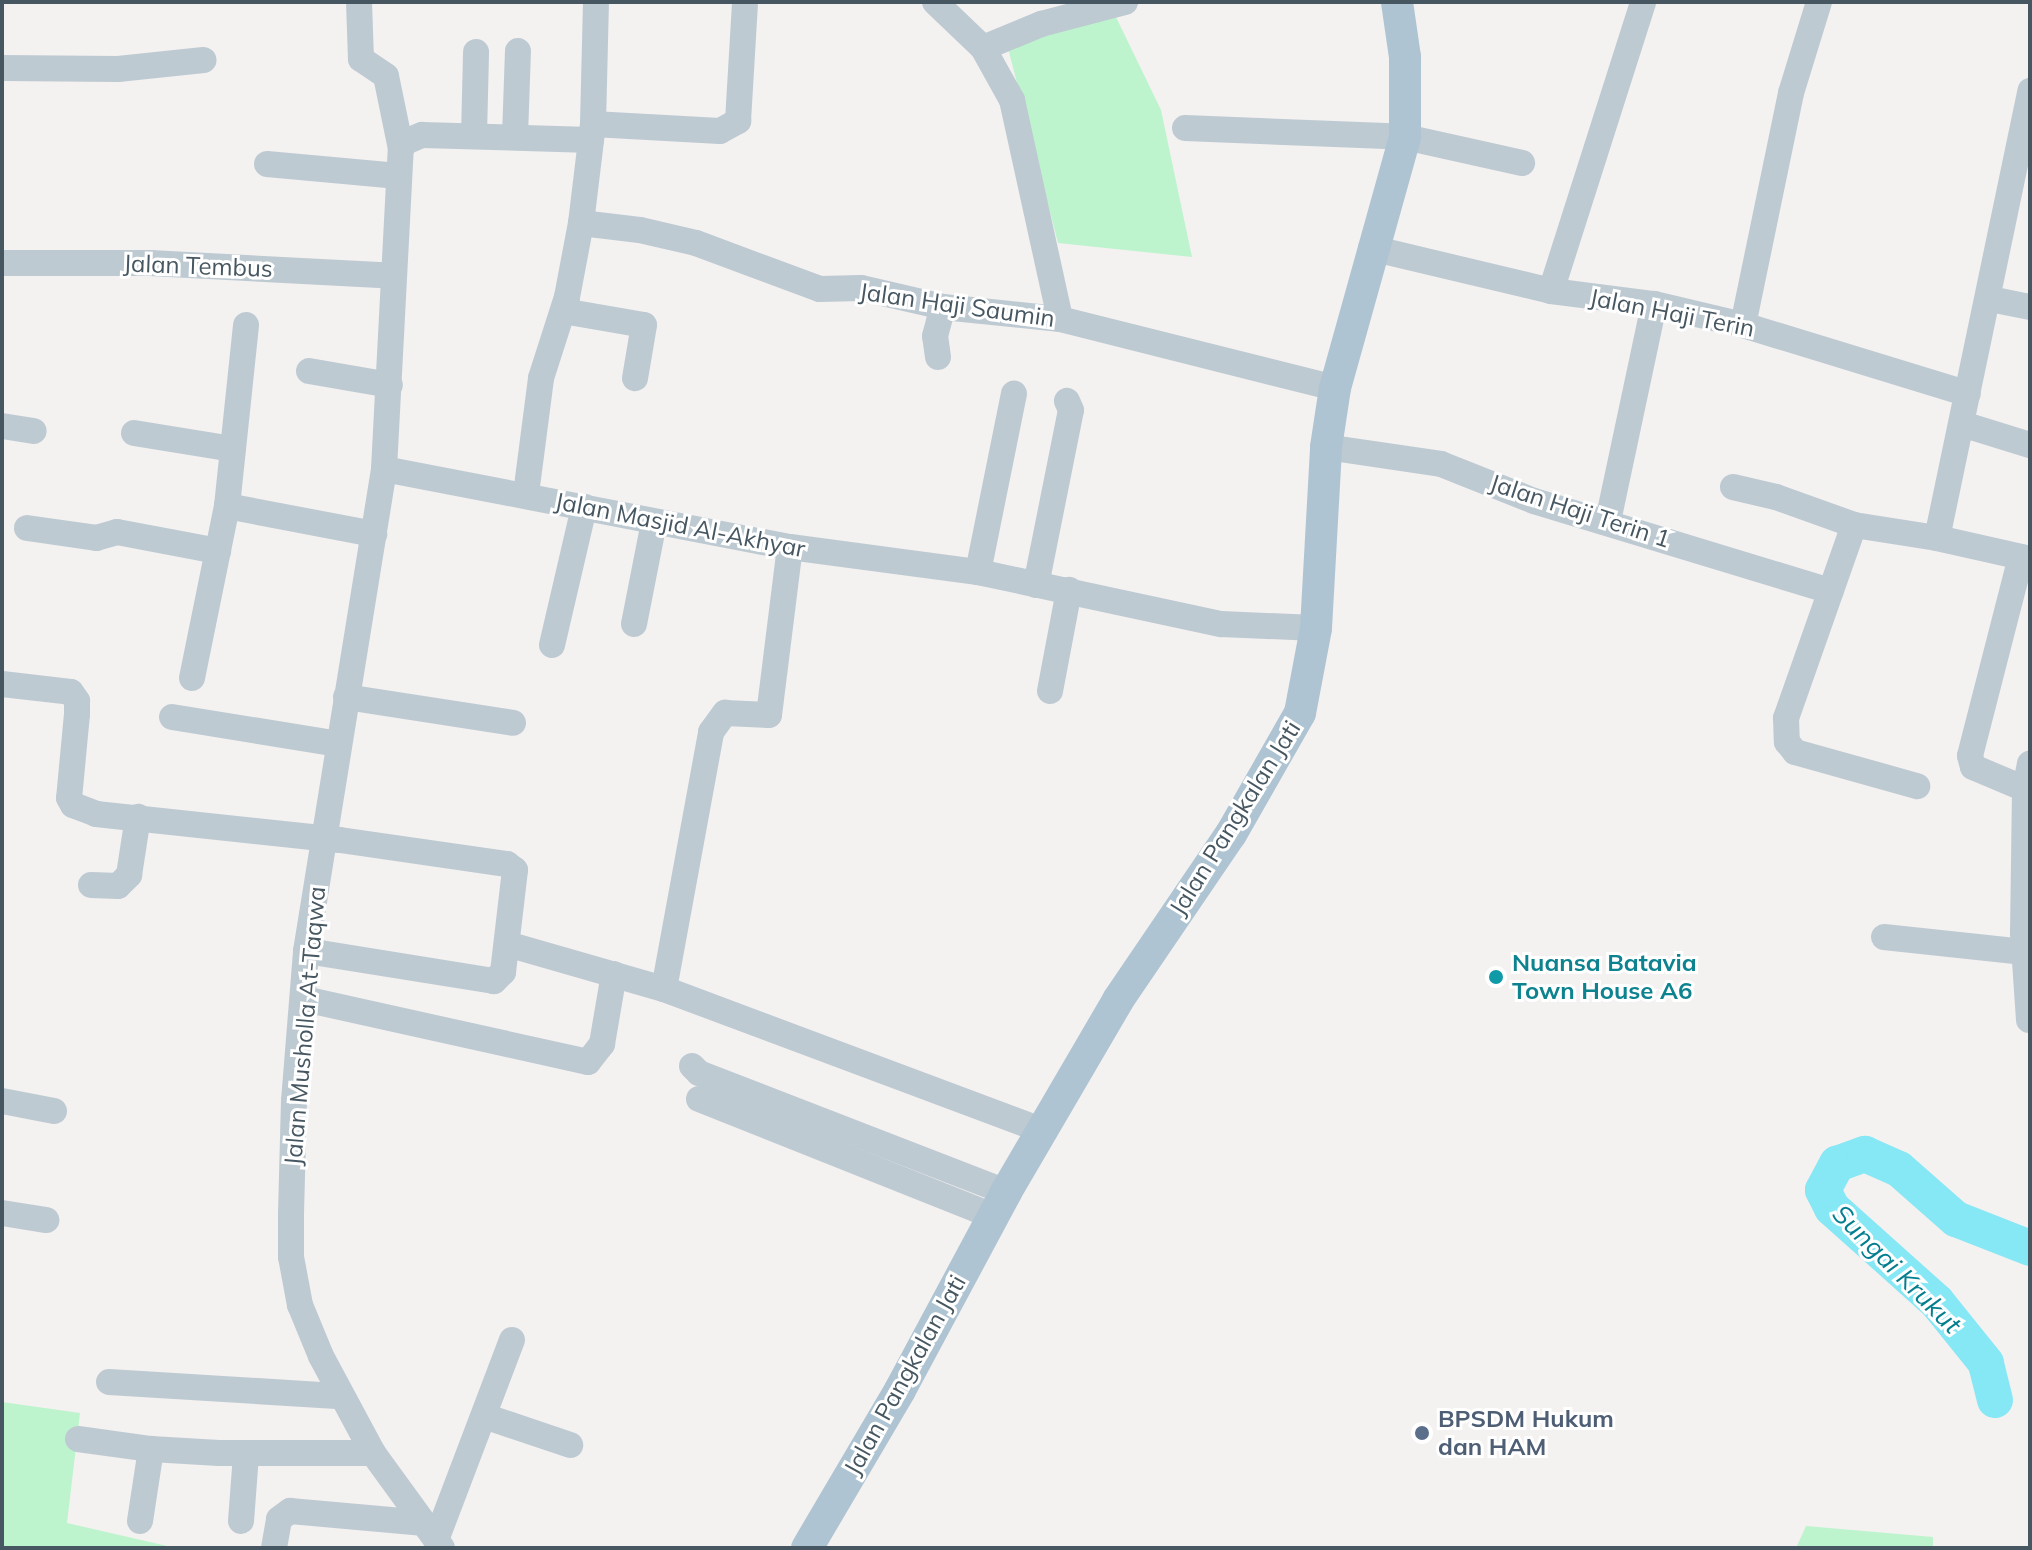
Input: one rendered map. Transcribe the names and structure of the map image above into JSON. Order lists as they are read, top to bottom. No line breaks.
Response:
{"streets":{"main road":["Jalan Pangkalan Jati"],"street":["Jalan Tembus","Jalan Haji Saumin","Jalan Haji Terin","Jalan Haji Terin 1","Jalan Masjid Al-Akhyar","Jalan Musholla At-Taqwa"]},"crossings":[["Jalan Tembus","Jalan Musholla At-Taqwa"],["Jalan Haji Saumin","Jalan Pangkalan Jati"],["Jalan Haji Terin","Jalan Pangkalan Jati"],["Jalan Haji Terin 1","Jalan Pangkalan Jati"],["Jalan Masjid Al-Akhyar","Jalan Pangkalan Jati"],["Jalan Masjid Al-Akhyar","Jalan Musholla At-Taqwa"]],"water":["Sungai Krukut"],"places":["Nuansa Batavia Town House A6","BPSDM Hukum dan HAM"]}
